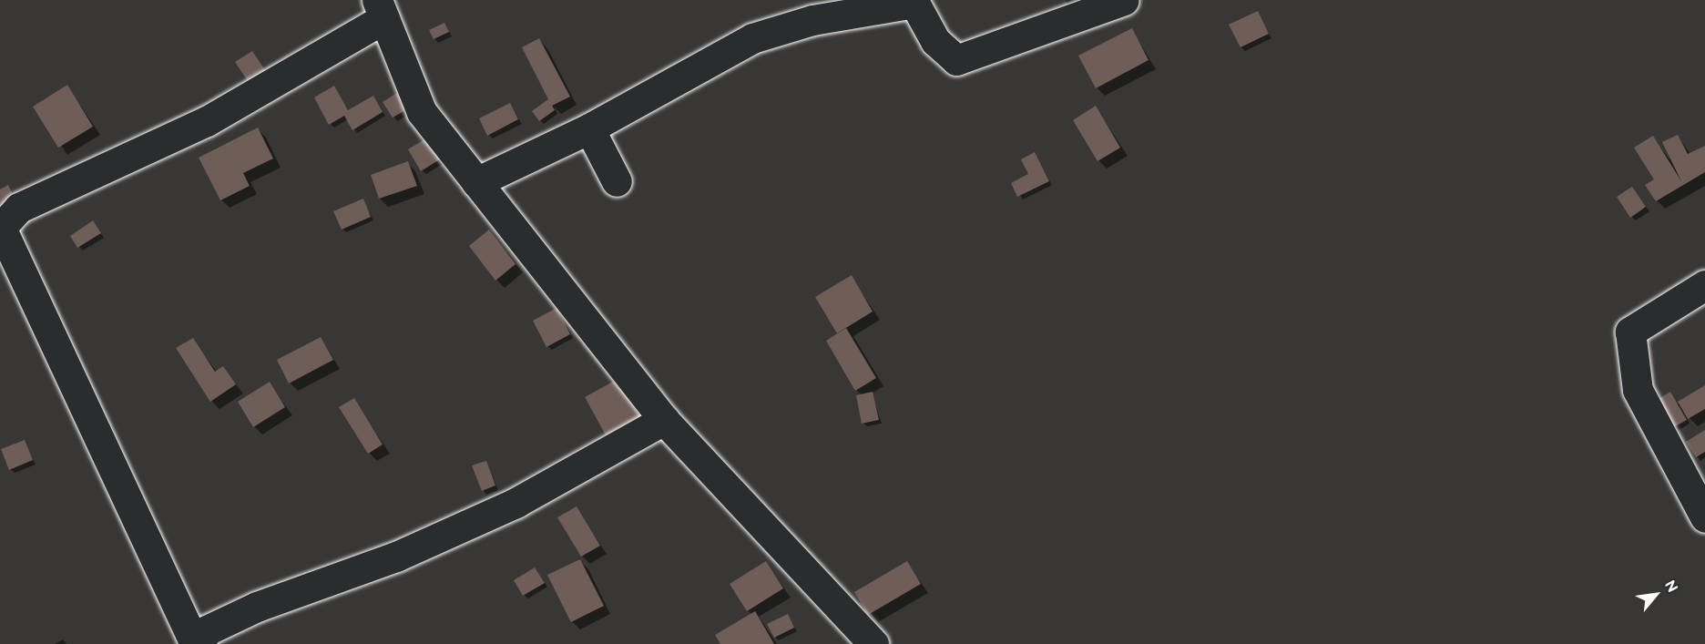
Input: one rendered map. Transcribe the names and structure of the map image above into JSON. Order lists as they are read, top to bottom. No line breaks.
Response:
{"north":"top right"}
